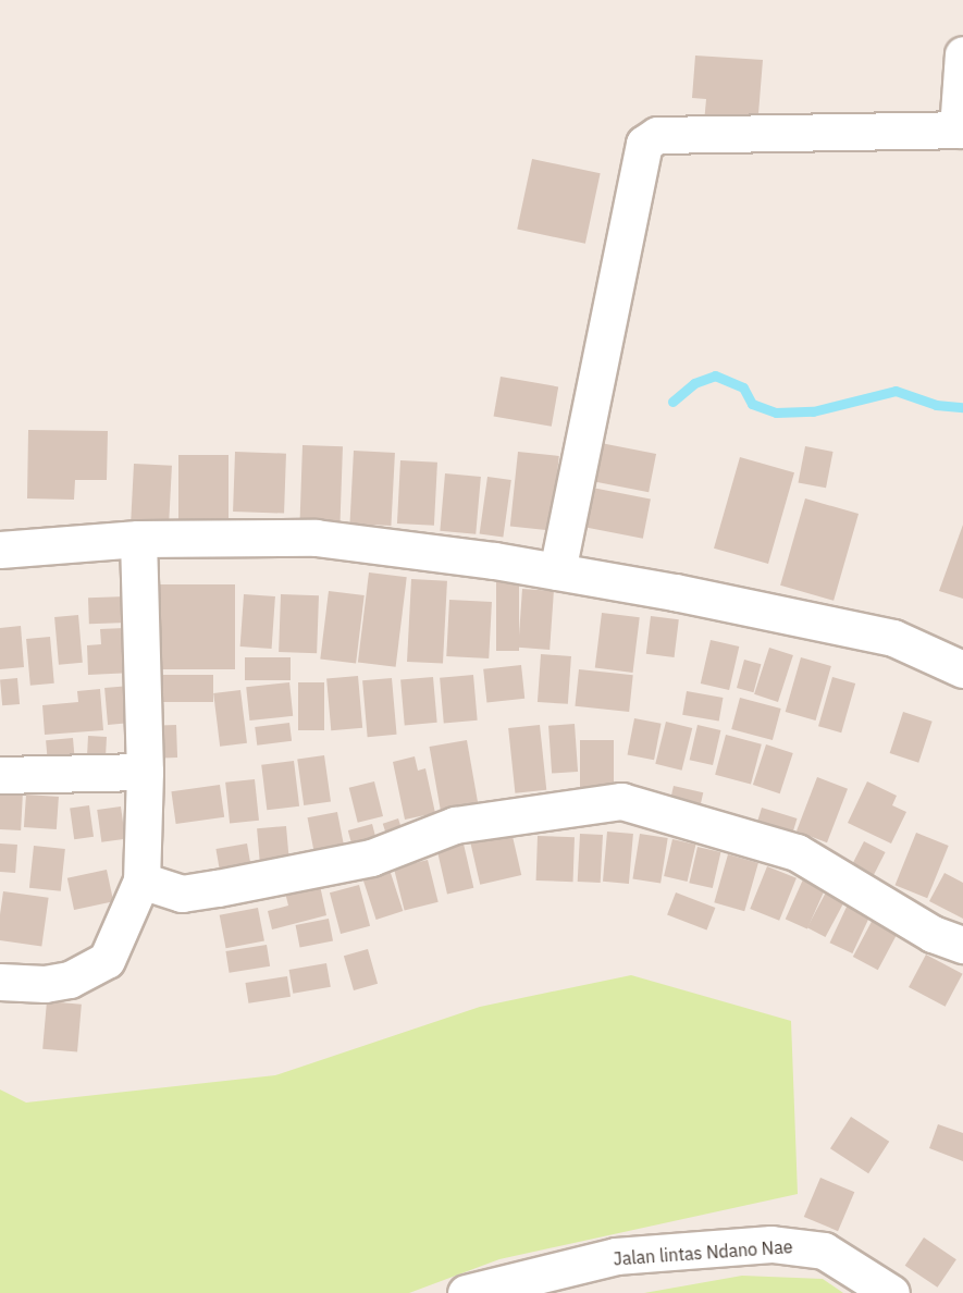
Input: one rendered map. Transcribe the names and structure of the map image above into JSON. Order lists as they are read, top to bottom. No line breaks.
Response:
{"streets":{"street":["Jalan lintas Ndano Nae"]}}
